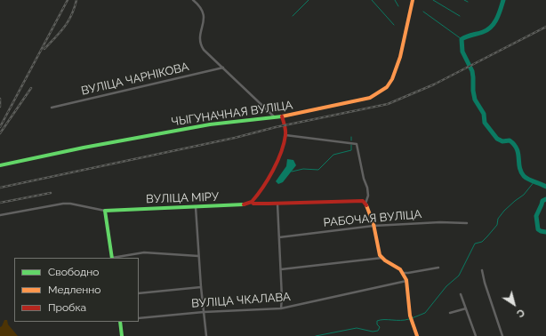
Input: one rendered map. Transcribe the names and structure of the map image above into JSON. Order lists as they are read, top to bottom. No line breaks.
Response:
{"streets":{"street":["ВУЛІЦА ЧАРНІКОВА","ЧЫГУНАЧНАЯ ВУЛІЦА","ВУЛІЦА МІРУ","РАБОЧАЯ ВУЛІЦА","ВУЛІЦА ЧКАЛАВА"]},"legend":["Свободно","Медленно","Пробка"],"north":"bottom right"}
